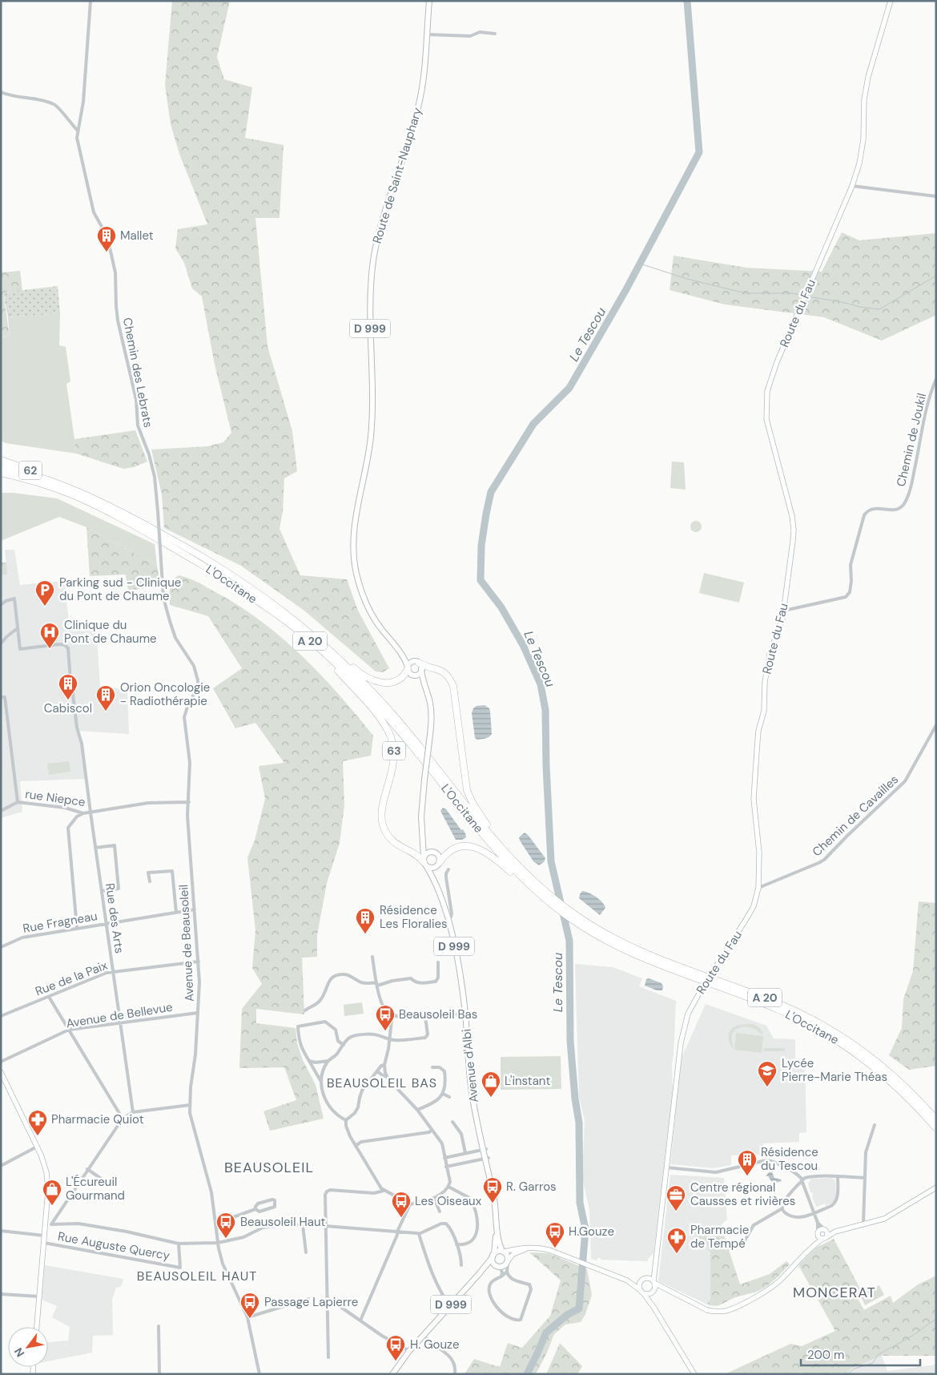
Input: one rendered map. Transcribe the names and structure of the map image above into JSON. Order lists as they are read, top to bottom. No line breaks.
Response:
{"streets":{"highway":["62","L'Occitane","A 20","63"],"main road":["Route de Saint-Nauphary","D 999","Avenue d'Albi"],"street":["Route du Fau","Chemin des Lebrats","Chemin de Joukil","rue Niepce","Chemin de Cavailles","Rue des Arts","Rue Fragneau","Avenue de Beausoleil","Rue de la Paix","Avenue de Bellevue","Rue Auguste Quercy"]},"crossings":[["Route de Saint-Nauphary","D 999"],["Route du Fau","Chemin de Joukil"],["Route du Fau","Chemin de Cavailles"],["D 999","63"],["D 999","Avenue d'Albi"],["Chemin des Lebrats","Avenue de Beausoleil"],["62","L'Occitane"],["L'Occitane","63"],["63","Avenue d'Albi"],["rue Niepce","Rue des Arts"],["rue Niepce","Avenue de Beausoleil"],["Rue des Arts","Rue Fragneau"],["Rue des Arts","Rue de la Paix"],["Rue des Arts","Avenue de Bellevue"],["Rue Fragneau","Avenue de Beausoleil"],["Avenue de Beausoleil","Rue de la Paix"],["Avenue de Beausoleil","Avenue de Bellevue"]],"districts":["BEAUSOLEIL BAS","BEAUSOLEIL","BEAUSOLEIL HAUT","MONCERAT"],"water":["Le Tescou"],"places":{"building":["Mallet","Cabiscol","Orion Oncologie - Radiothérapie","Résidence Les Floralies","Résidence du Tescou"],"parking":["Parking sud - Clinique du Pont de Chaume"],"hospital":["Clinique du Pont de Chaume"],"bus stop":["Beausoleil Bas","R. Garros","Les Oiseaux","Beausoleil Haut","H.Gouze","Passage Lapierre","H. Gouze"],"school or university":["Lycée Pierre-Marie Théas"],"shop":["L'instant","L'Écureuil Gourmand"],"pharmacy":["Pharmacie Quiot","Pharmacie de Tempé"],"office":["Centre régional Causses et rivières"]},"scale_bar":"200 m","north":"bottom left"}
